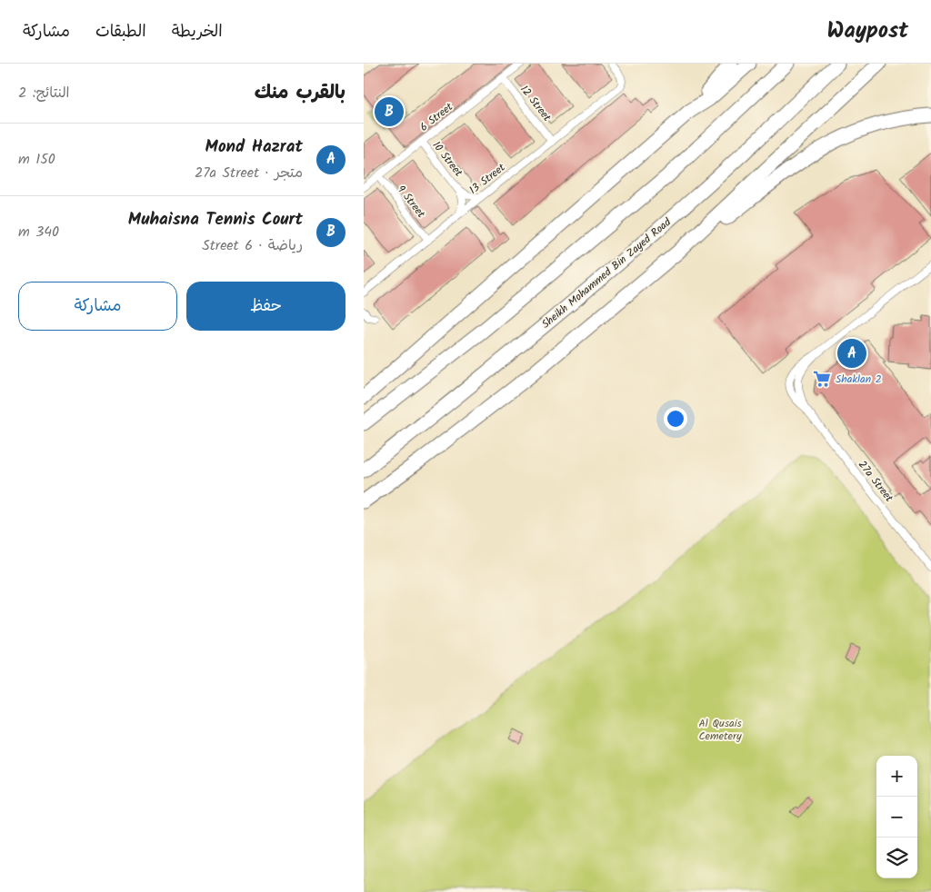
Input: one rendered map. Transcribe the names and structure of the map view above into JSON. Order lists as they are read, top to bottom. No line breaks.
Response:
{"streets":{"highway":["Sheikh Mohammed Bin Zayed Road"],"street":["12 Street","6 Street","10 Street","13 Street","9 Street","27a Street"]},"crossings":[["12 Street","6 Street"],["12 Street","13 Street"],["6 Street","10 Street"],["6 Street","9 Street"],["10 Street","13 Street"],["13 Street","9 Street"]],"parks":["Al Qusais Cemetery"],"places":{"supermarket":["Shaklan 2"]},"page":{"header":"Waypost","nav":["الخريطة","الطبقات","مشاركة"],"heading":["بالقرب منك","النتائج: 2"],"pins":["B","A"],"list":[{"mark":"A","name":"Mond Hazrat","note":"متجر · 27a Street","value":"150 m"},{"mark":"B","name":"Muhaisna Tennis Court","note":"رياضة · 6 Street","value":"340 m"}],"buttons":["حفظ","مشاركة"],"map_buttons":["+","−"]}}
